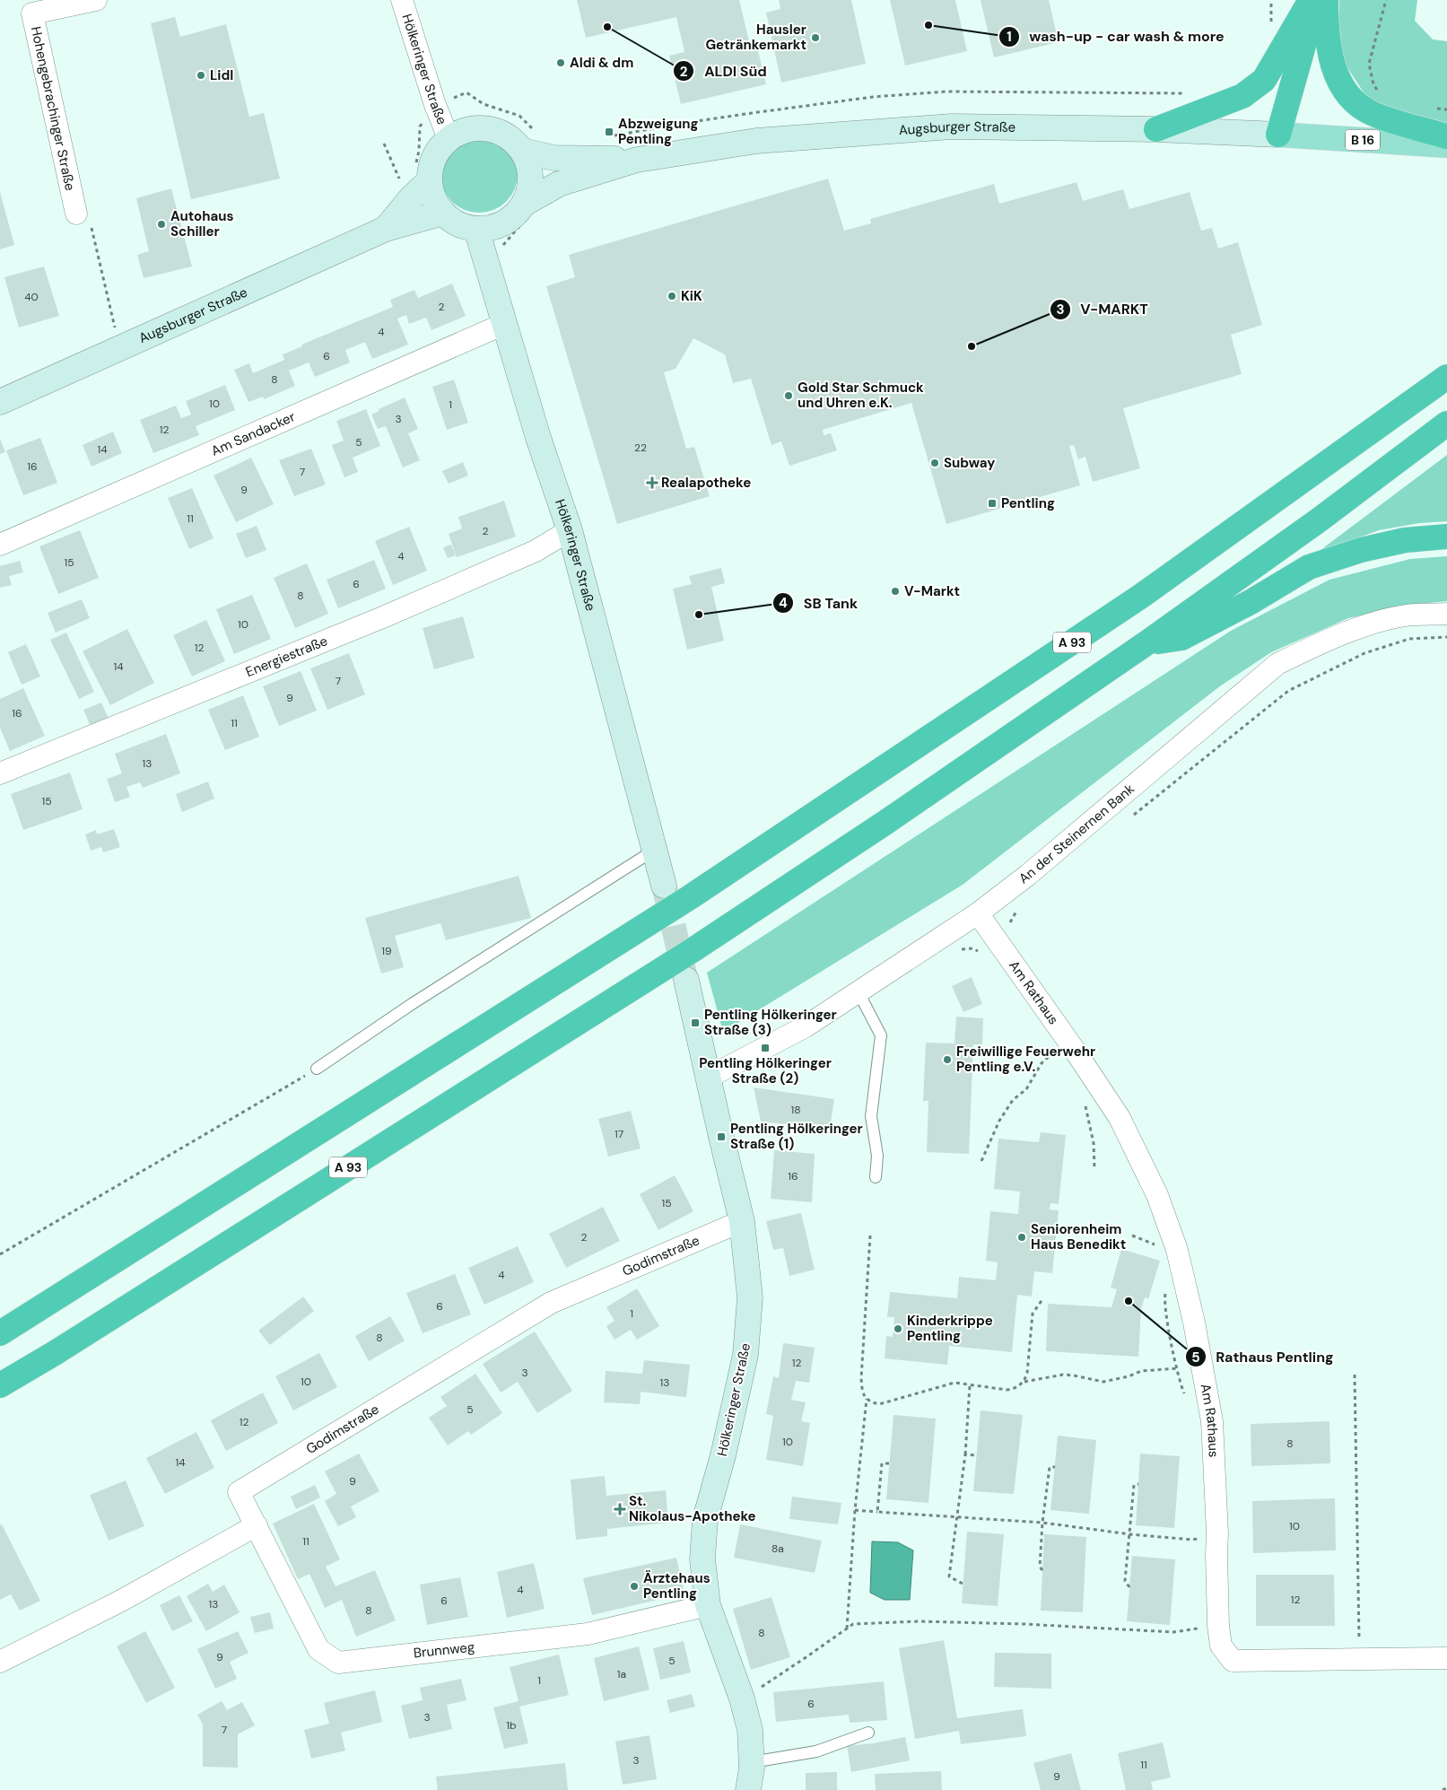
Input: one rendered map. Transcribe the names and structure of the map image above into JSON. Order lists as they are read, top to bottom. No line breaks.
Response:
{"streets":{"highway":["A 93"],"main road":["B 16"],"street":["Hölkeringer Straße","Hohengebrachinger Straße","Augsburger Straße","Am Sandacker","Energiestraße","An der Steinernen Bank","Am Rathaus","Godimstraße","Brunnweg"]},"crossings":[["Hölkeringer Straße","Augsburger Straße"],["Hölkeringer Straße","Am Sandacker"],["Hölkeringer Straße","Energiestraße"],["Hölkeringer Straße","An der Steinernen Bank"],["Hölkeringer Straße","Godimstraße"],["Hölkeringer Straße","Brunnweg"],["Augsburger Straße","B 16"],["An der Steinernen Bank","Am Rathaus"],["Godimstraße","Brunnweg"]],"places":{"other":["wash-up - car wash & more","ALDI Süd","Hausler Getränkemarkt","Aldi & dm","Lidl","Autohaus Schiller","KiK","V-MARKT","Gold Star Schmuck und Uhren e.K.","Subway","V-Markt","SB Tank","Freiwillige Feuerwehr Pentling e.V.","Seniorenheim Haus Benedikt","Rathaus Pentling","Kinderkrippe Pentling","Ärztehaus Pentling"],"transit":["Abzweigung Pentling","Pentling","Pentling Hölkeringer Straße (3)","Pentling Hölkeringer Straße (2)","Pentling Hölkeringer Straße (1)"],"health":["Realapotheke","St. Nikolaus-Apotheke"]},"house_numbers":["40","2","4","6","8","10","1","3","12","5","22","14","16","7","9","11","2","4","15","6","8","10","12","14","7","9","16","11","13","15","19","18","17","16","15","2","4","6","1","8","12","3","10","13","5","12","10","8","14","9","10","11","8a","4","12","6","13","8","8","9","5","1a","1","6","3","1b","7","3","11","9"]}
